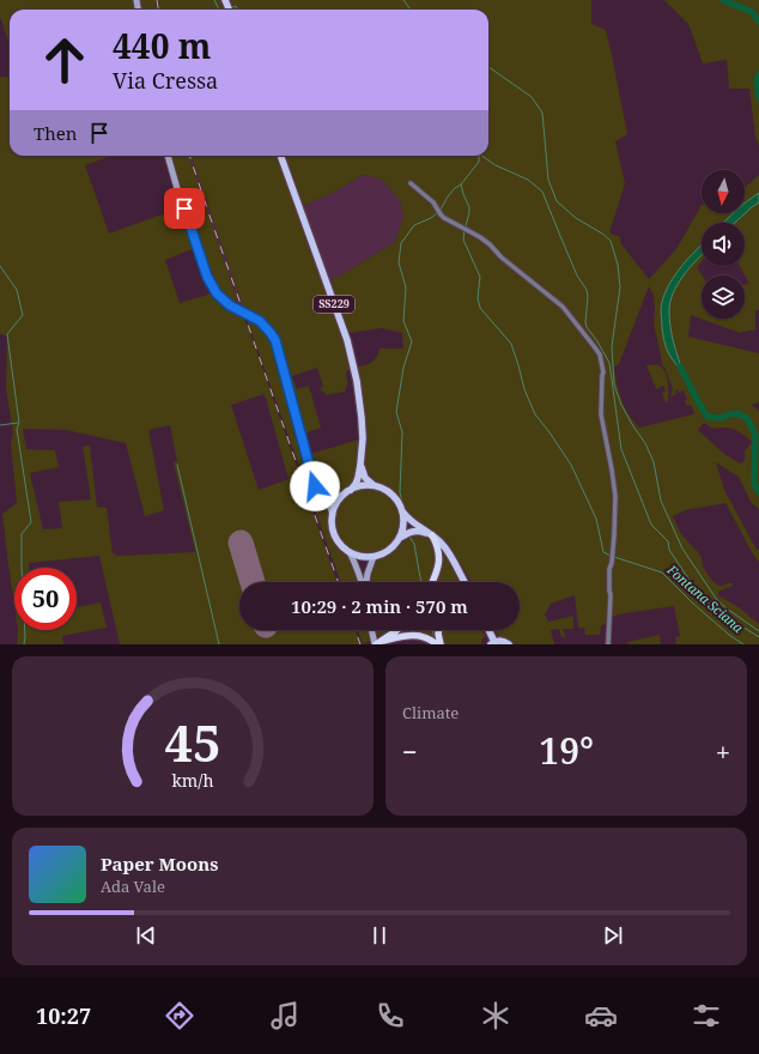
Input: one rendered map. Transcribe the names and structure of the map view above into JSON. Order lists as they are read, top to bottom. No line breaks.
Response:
{"streets":{"main road":["SS229"]},"water":["Fontana Sciana"],"north":"bottom","page":{"turn":["440 m","Via Cressa"],"then":"Then","limit":"50","trip":"10:29 · 2 min · 570 m","tile":"Climate","heat":["−","19°","+"],"song":["Paper Moons","Ada Vale"],"tabs":"10:27","gauge":["45","km/h"]}}
